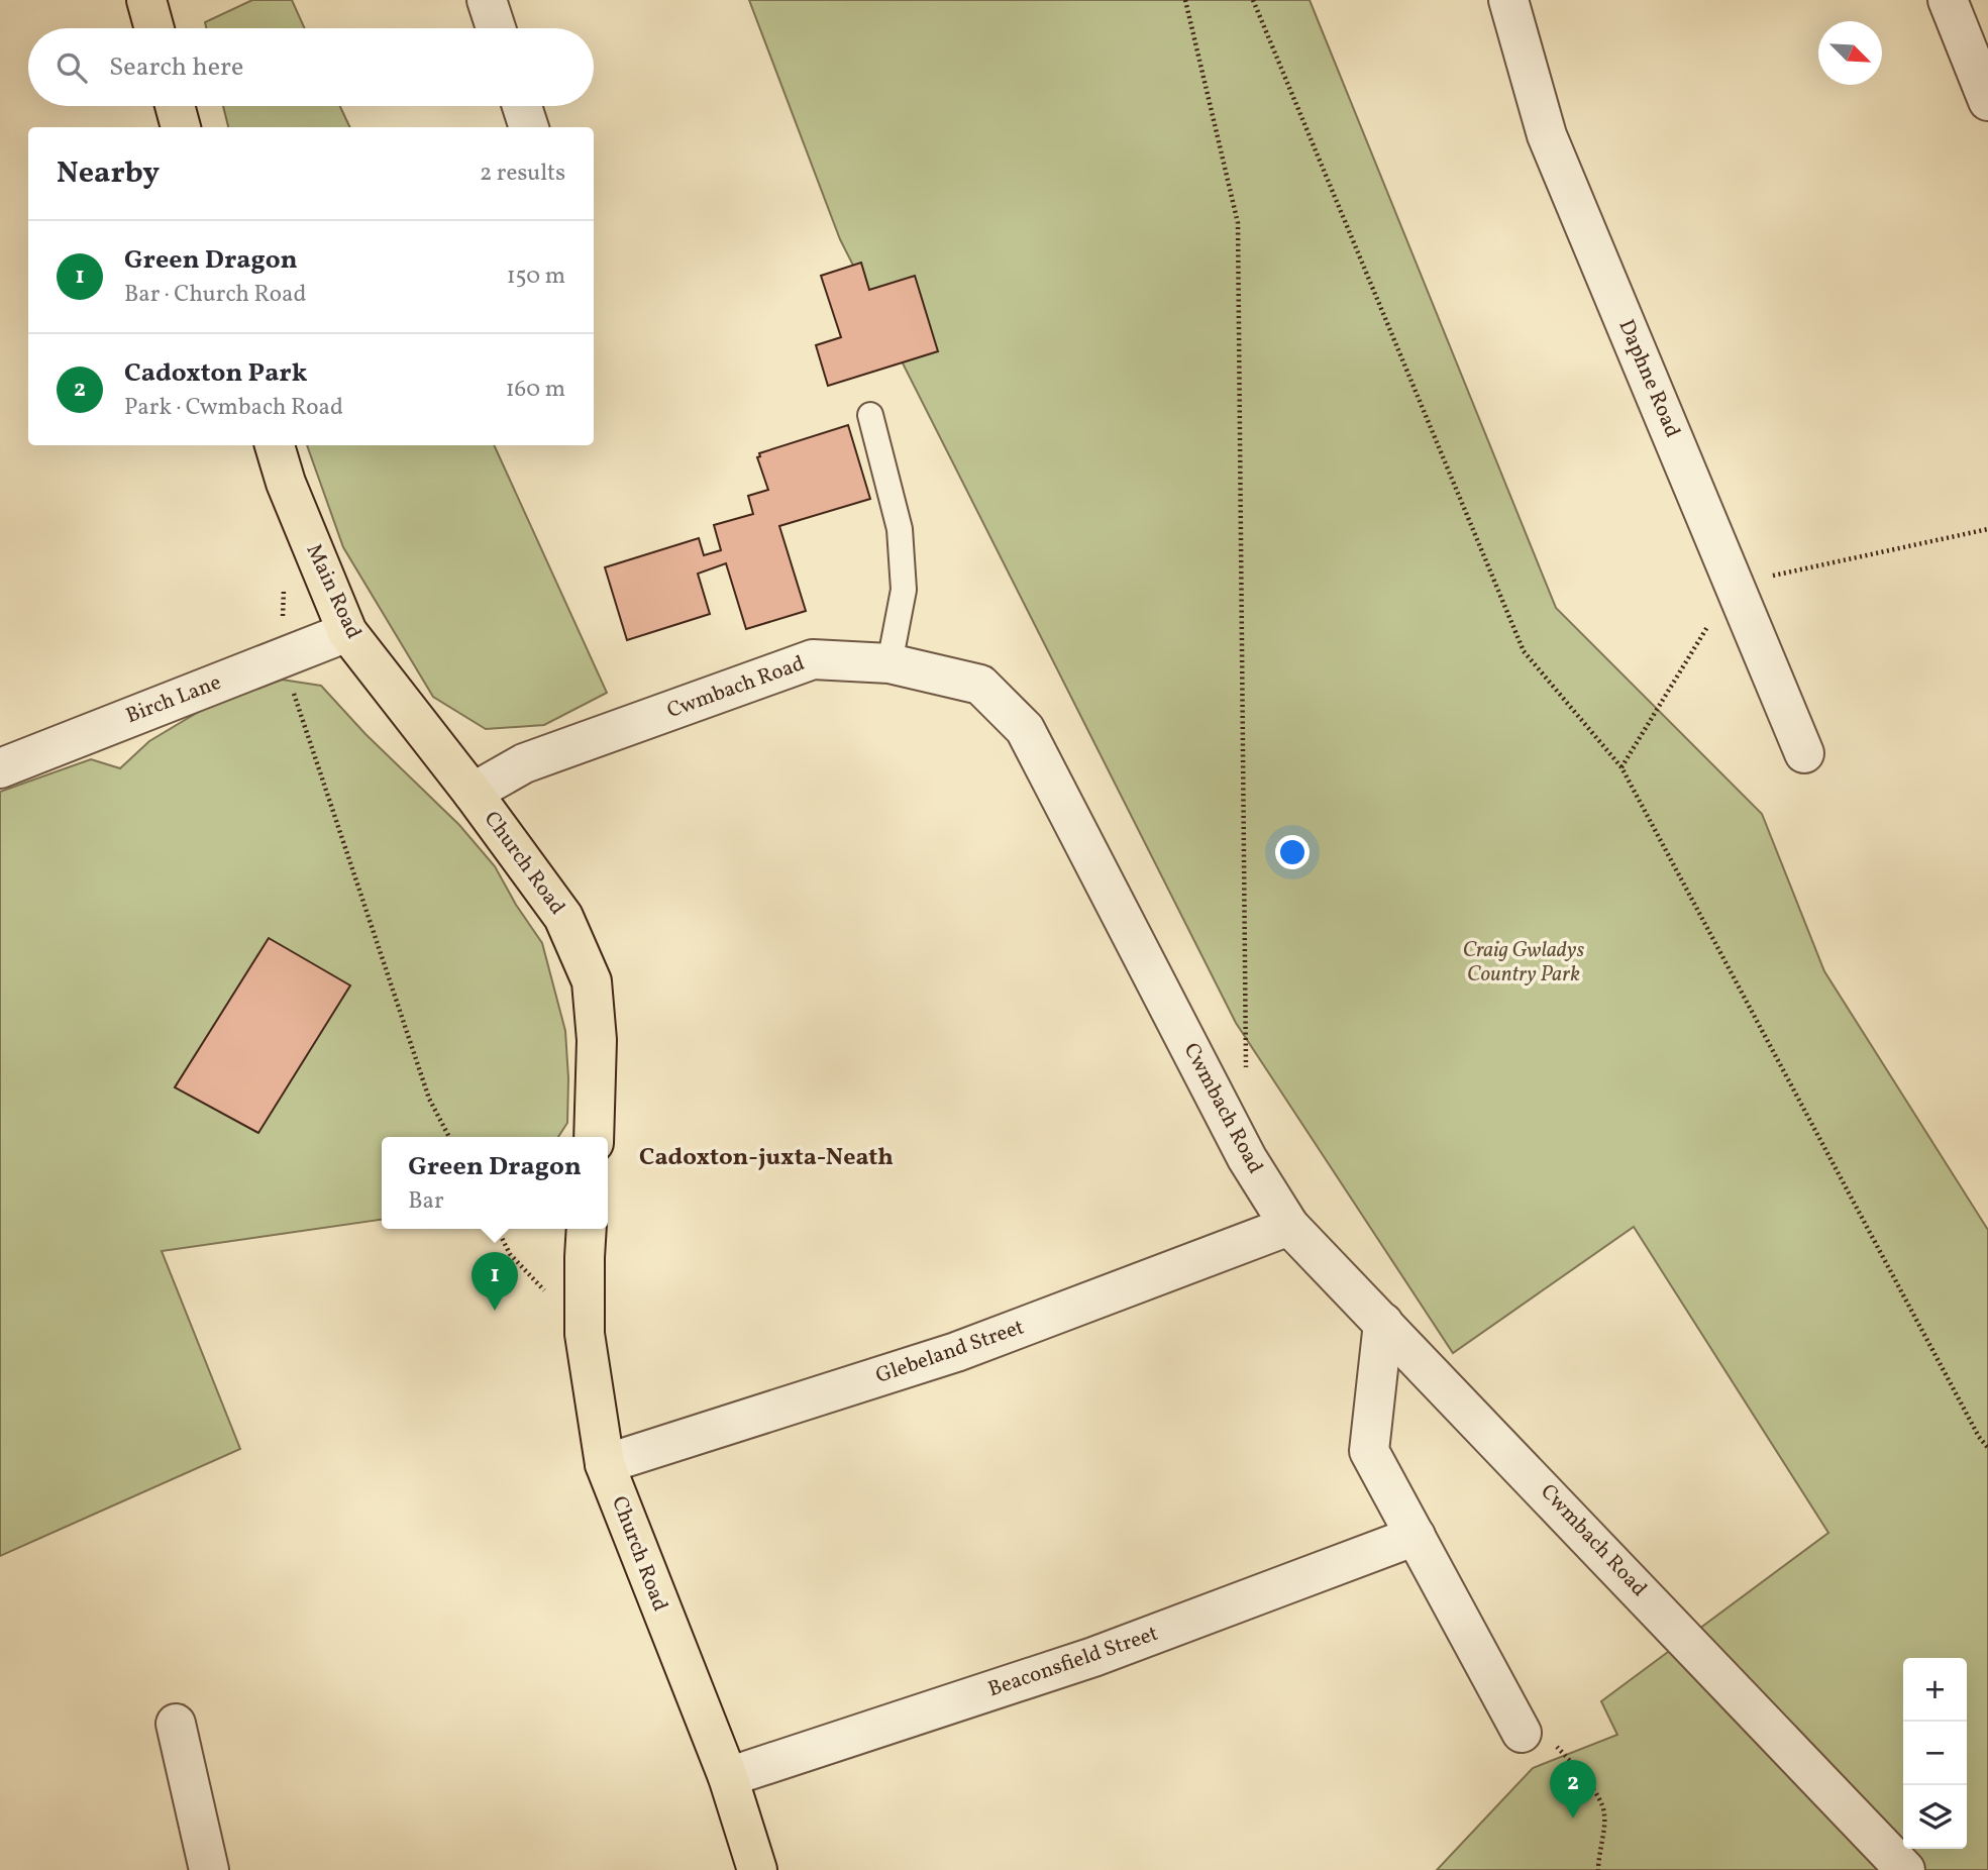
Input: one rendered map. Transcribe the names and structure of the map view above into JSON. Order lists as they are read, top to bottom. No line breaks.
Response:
{"streets":{"main road":["Main Road","Church Road"],"street":["Daphne Road","Cwmbach Road","Birch Lane","Glebeland Street","Beaconsfield Street"]},"crossings":[["Main Road","Cwmbach Road"],["Main Road","Birch Lane"],["Main Road","Church Road"],["Cwmbach Road","Church Road"],["Cwmbach Road","Glebeland Street"],["Church Road","Glebeland Street"],["Church Road","Beaconsfield Street"]],"districts":["Cadoxton-juxta-Neath"],"parks":["Craig Gwladys Country Park"],"north":"bottom right","page":{"search":"Search here","heading":["Nearby","2 results"],"list":[{"mark":"1","name":"Green Dragon","note":"Bar · Church Road","value":"150 m"},{"mark":"2","name":"Cadoxton Park","note":"Park · Cwmbach Road","value":"160 m"}],"popup":["Green Dragon","Bar"],"pins":["1","2"],"map_buttons":["+","−"]}}
